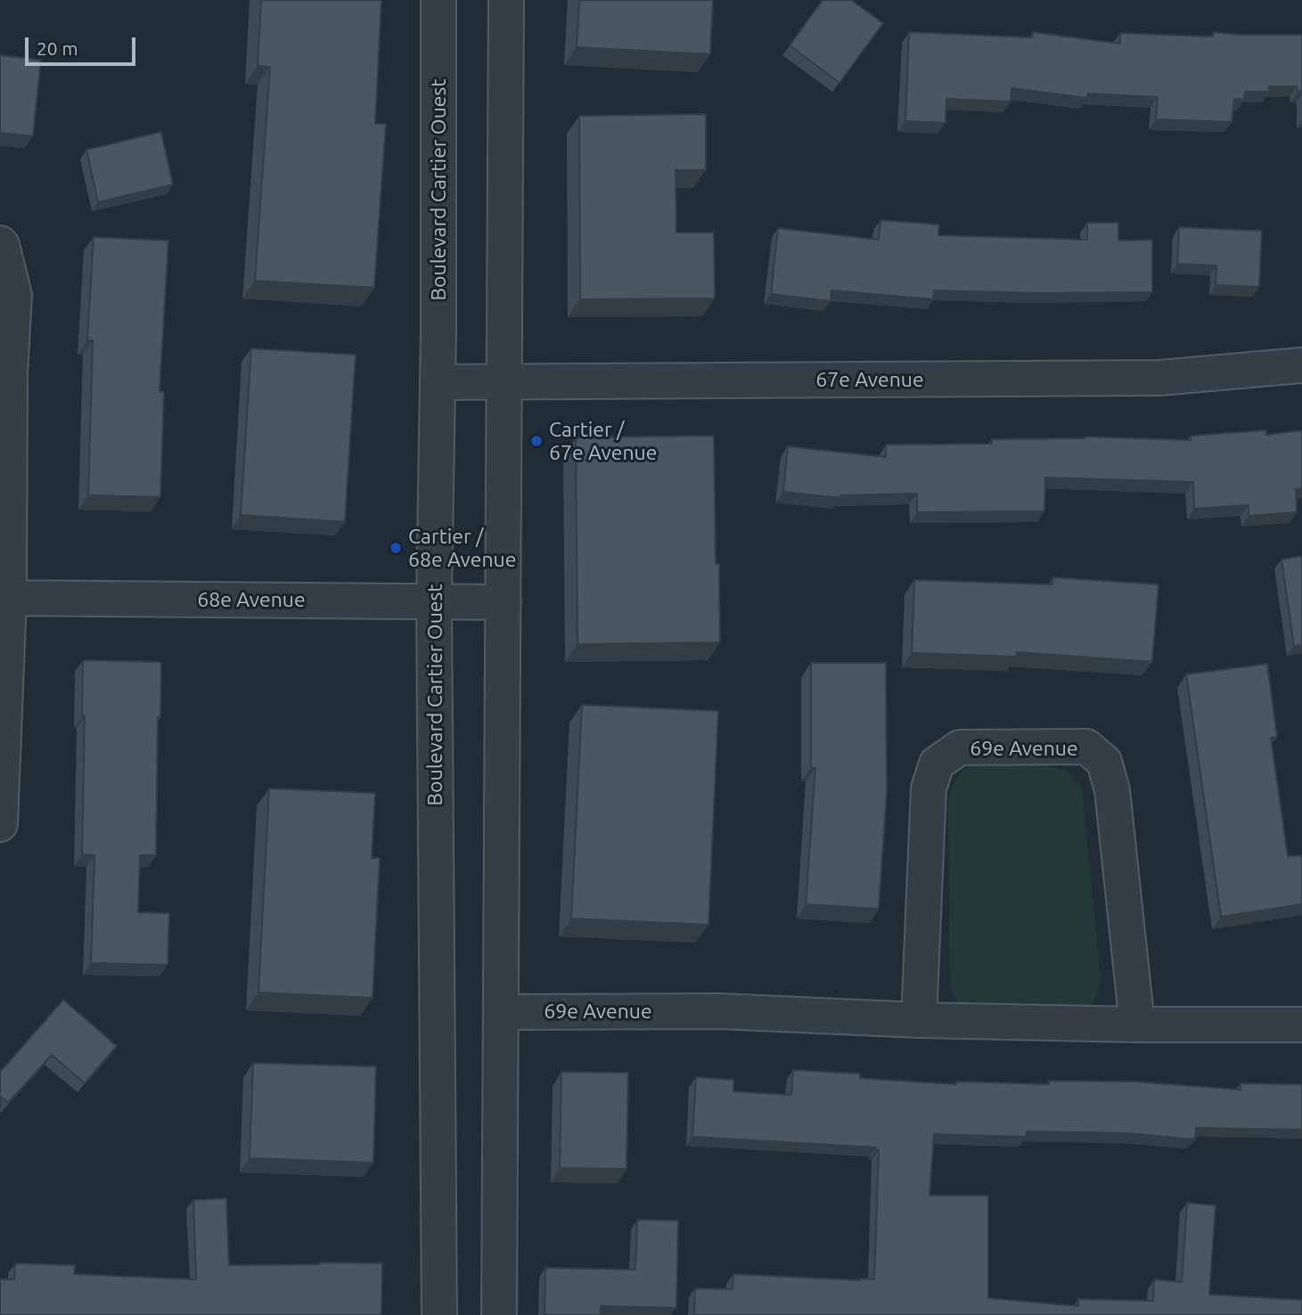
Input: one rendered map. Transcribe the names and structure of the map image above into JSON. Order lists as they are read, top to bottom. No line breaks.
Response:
{"streets":{"street":["Boulevard Cartier Ouest","67e Avenue","68e Avenue","69e Avenue"]},"crossings":[["Boulevard Cartier Ouest","67e Avenue"],["Boulevard Cartier Ouest","68e Avenue"]],"places":["Cartier / 67e Avenue","Cartier / 68e Avenue"],"scale_bar":"20 m"}
